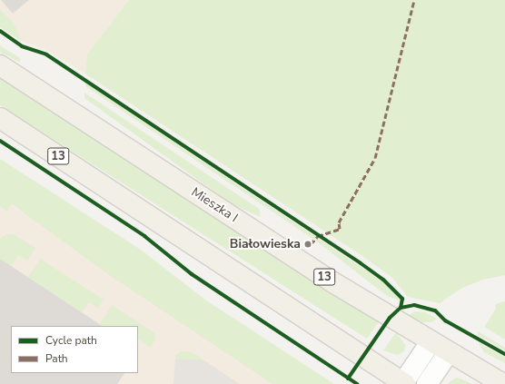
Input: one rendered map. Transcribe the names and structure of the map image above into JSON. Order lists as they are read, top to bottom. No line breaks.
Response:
{"streets":{"main road":["13","Mieszka I"]},"places":["Białowieska"],"legend":["Cycle path","Path"]}
